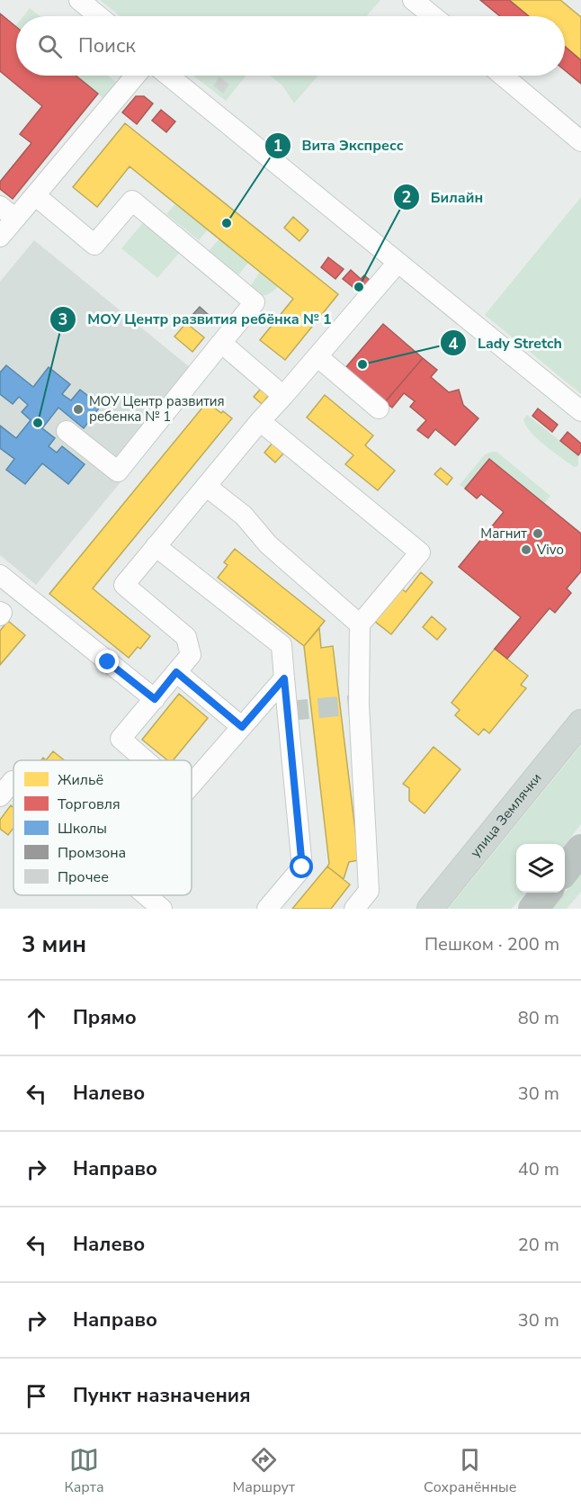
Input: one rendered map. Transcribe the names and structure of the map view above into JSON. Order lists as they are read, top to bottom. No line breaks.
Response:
{"streets":{"main road":["улица Землячки"]},"places":["Вита Экспресс","Билайн","Lady Stretch","МОУ Центр развития ребенка № 1","МОУ Центр развития ребёнка № 1","Магнит","Vivo"],"legend":["Жильё","Торговля","Школы","Промзона","Прочее"],"page":{"search":"Поиск","heading":["3 мин","Пешком · 200 m"],"list":[["Прямо","80 m"],["Налево","30 m"],["Направо","40 m"],["Налево","20 m"],["Направо","30 m"],"Пункт назначения"],"nav":["Карта","Маршрут","Сохранённые"]}}
